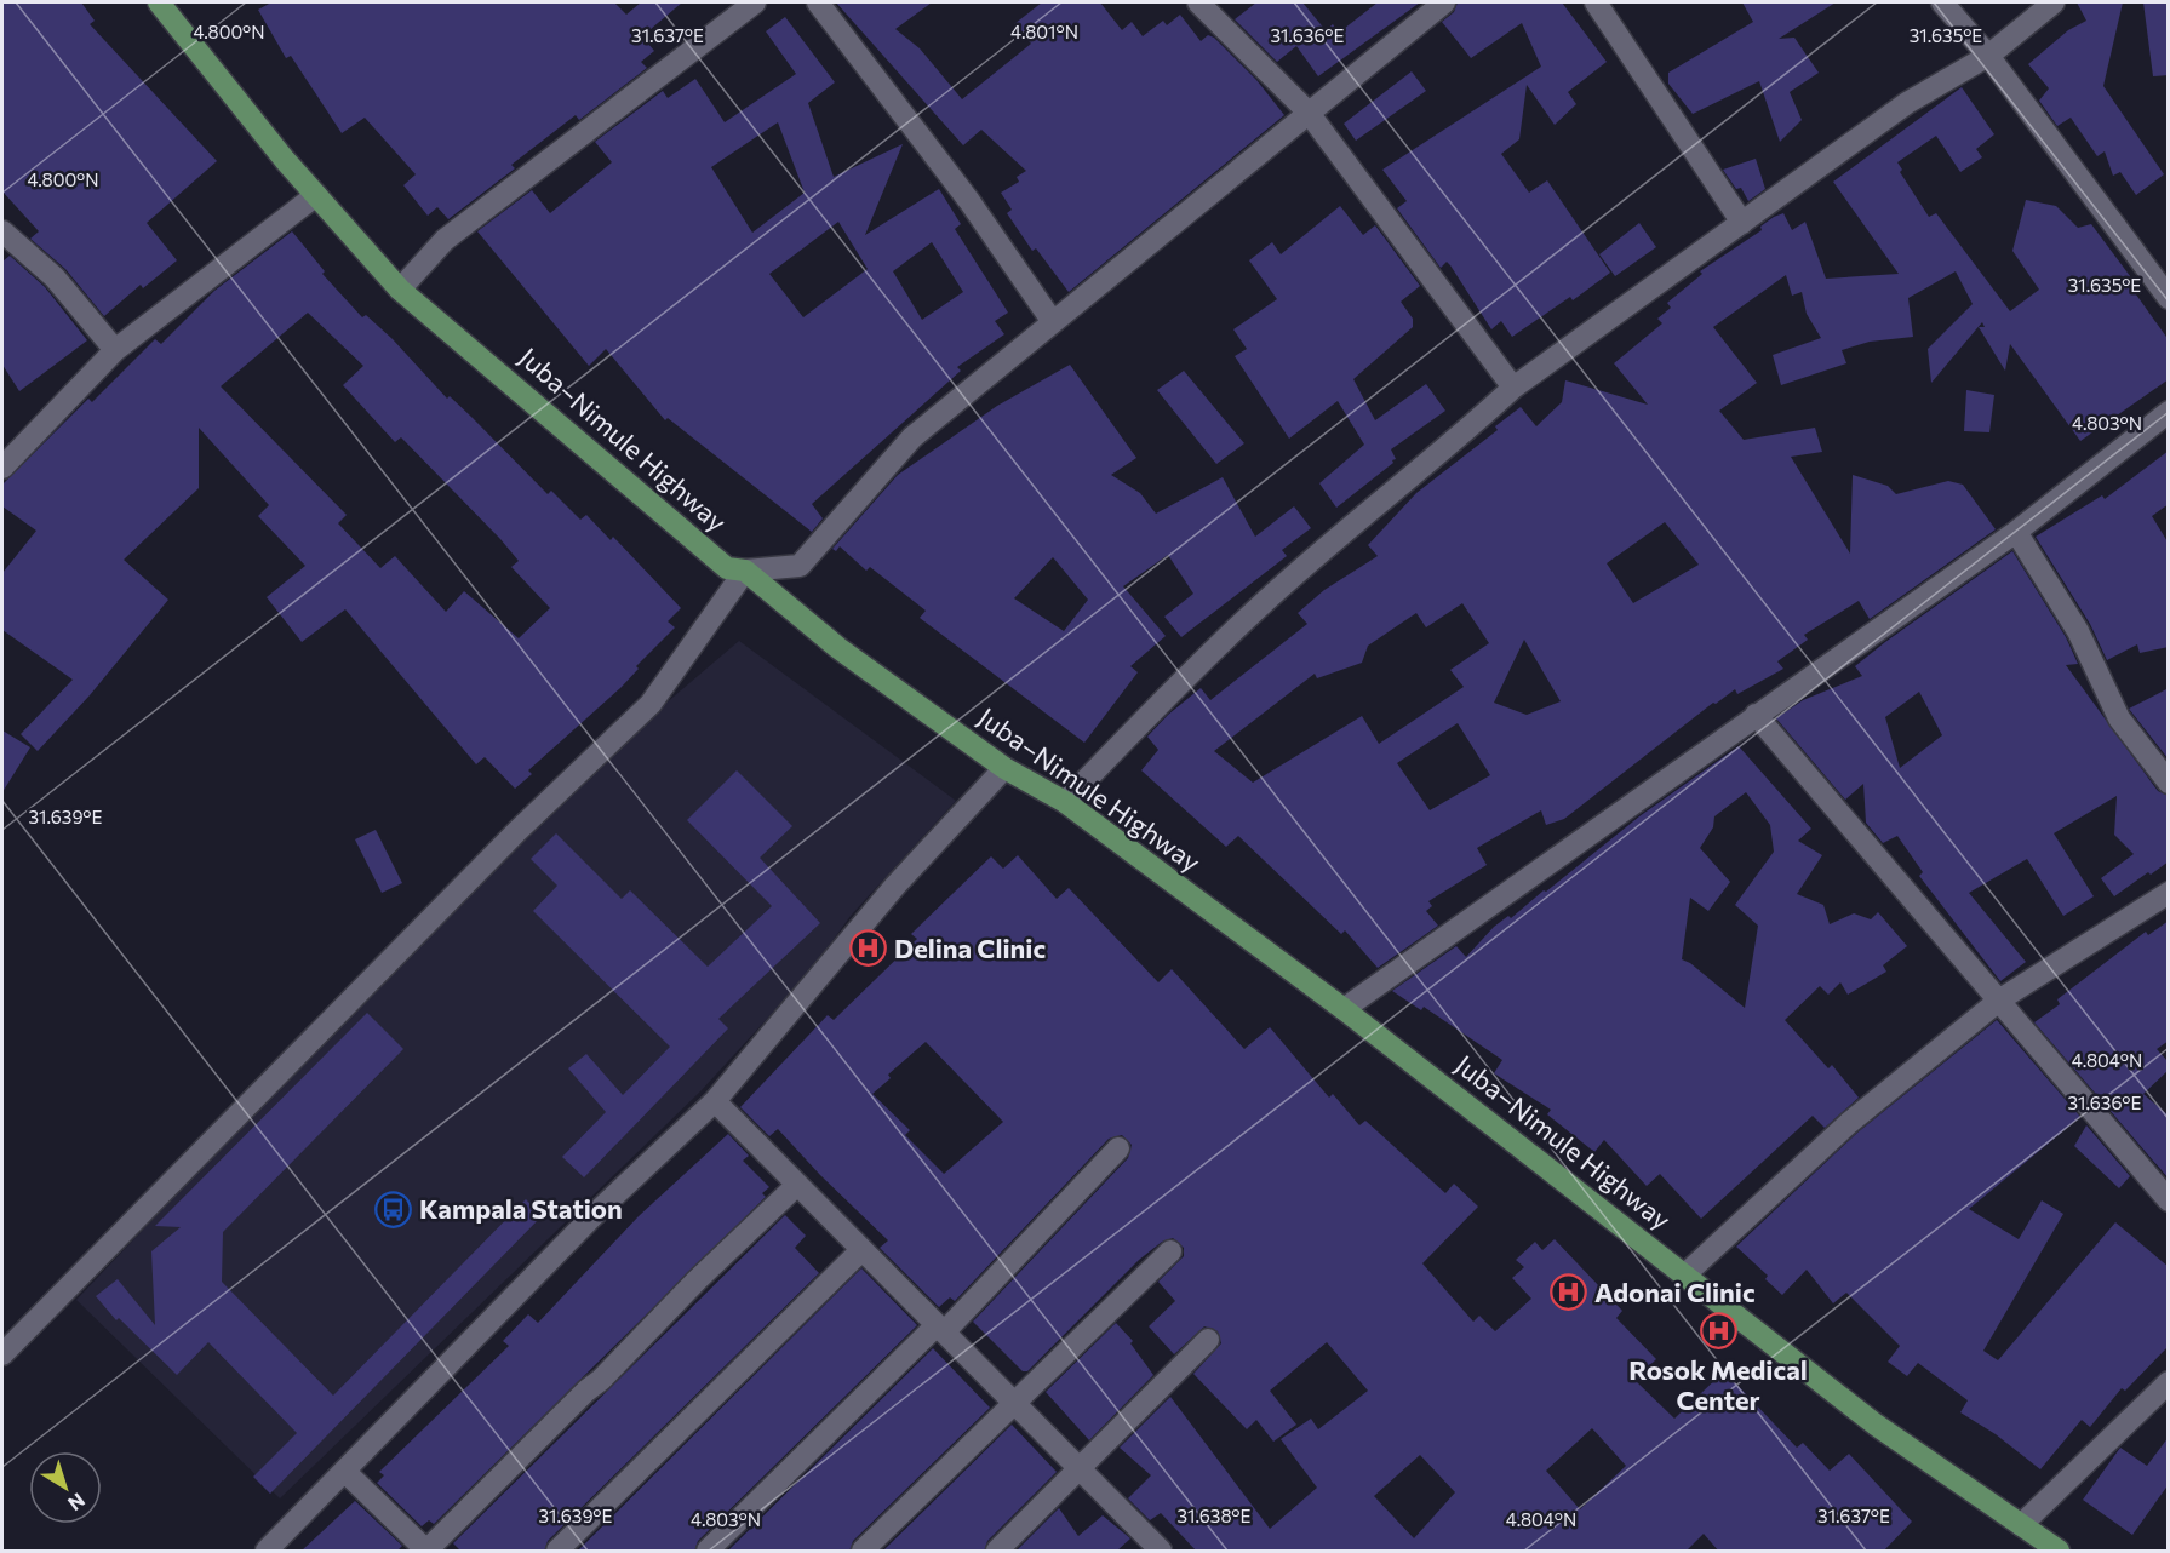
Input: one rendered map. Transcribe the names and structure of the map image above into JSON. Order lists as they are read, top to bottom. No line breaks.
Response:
{"streets":{"main road":["Juba–Nimule Highway"]},"places":{"hospital":["Delina Clinic","Adonai Clinic","Rosok Medical Center"],"bus stop":["Kampala Station"]},"north":"bottom right","coordinates":["4.800°N","4.801°N","31.637°E","31.636°E","31.635°E","4.803°N","31.639°E","4.804°N","31.638°E"]}
